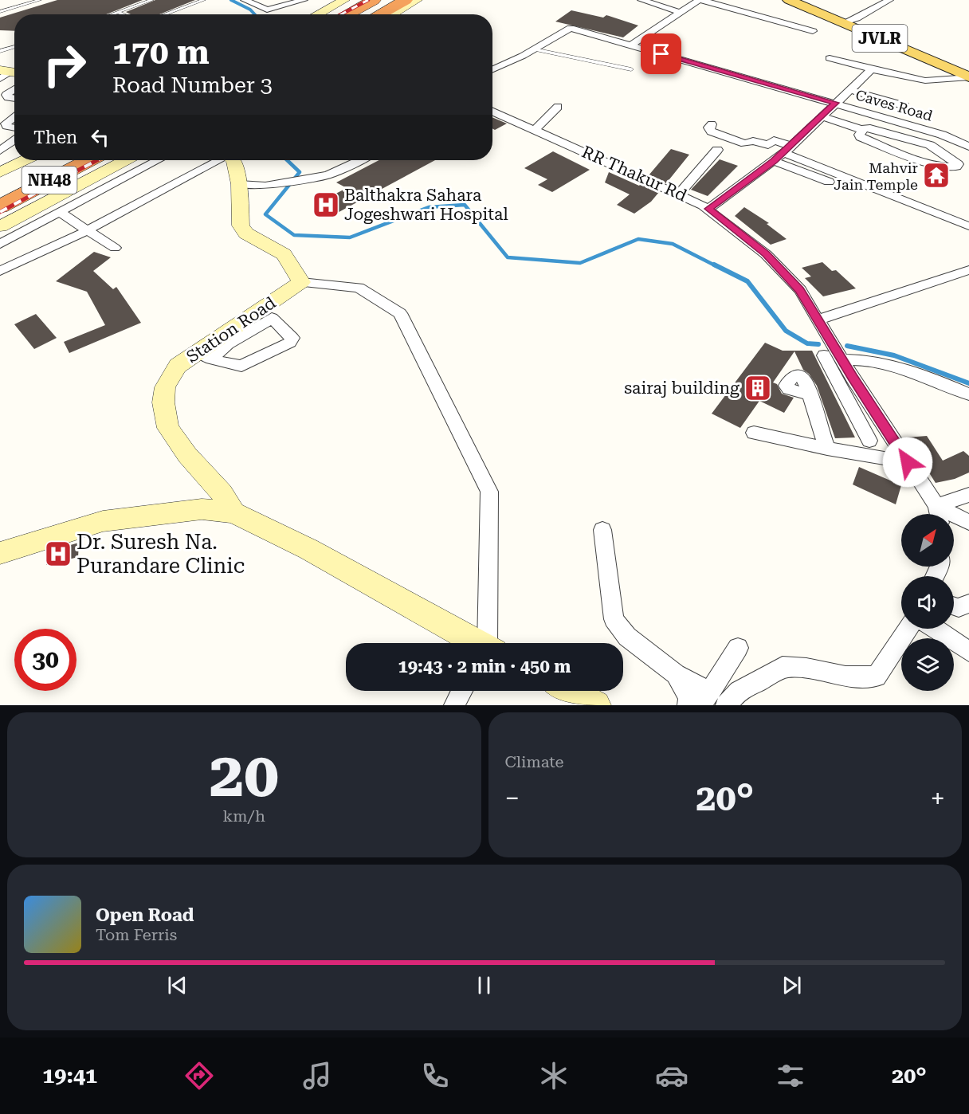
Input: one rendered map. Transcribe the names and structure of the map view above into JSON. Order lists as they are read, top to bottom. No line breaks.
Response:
{"streets":{"highway":["NH48"],"main road":["JVLR"],"street":["Caves Road","RR Thakur Rd","Station Road"]},"places":{"temple":["Mahvir Jain Temple"],"hospital":["Balthakra Sahara Jogeshwari Hospital","Dr. Suresh Na. Purandare Clinic"],"building":["sairaj building"]},"north":"top right","page":{"turn":["170 m","Road Number 3"],"then":"Then","limit":"30","trip":"19:43 · 2 min · 450 m","tile":[["20","km/h"],"Climate"],"heat":["−","20°","+"],"song":["Open Road","Tom Ferris"],"tabs":["19:41","20°"]}}
